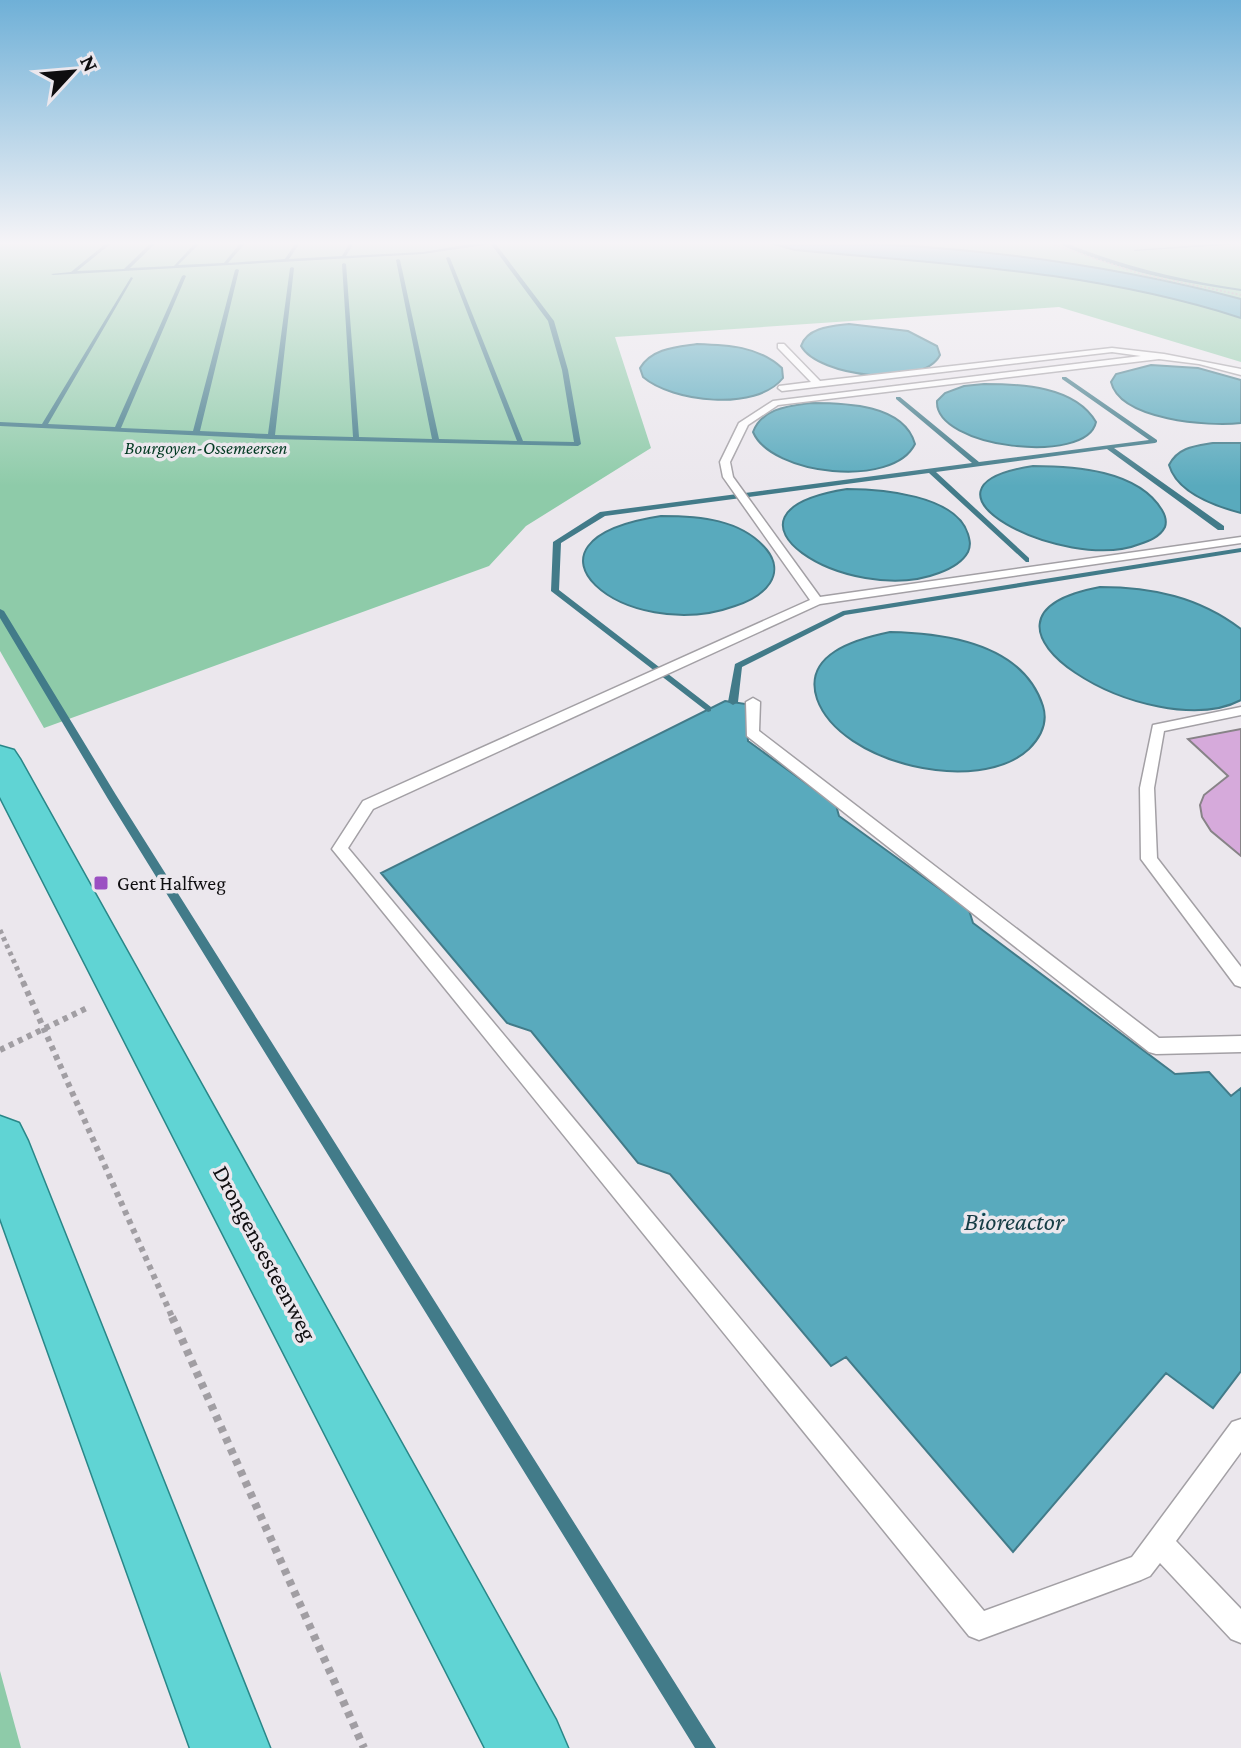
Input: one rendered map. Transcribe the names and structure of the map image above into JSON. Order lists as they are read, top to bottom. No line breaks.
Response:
{"streets":{"highway":["Drongensesteenweg"]},"water":["Bioreactor"],"parks":["Bourgoyen-Ossemeersen"],"places":{"transit":["Gent Halfweg"]},"north":"top right"}
